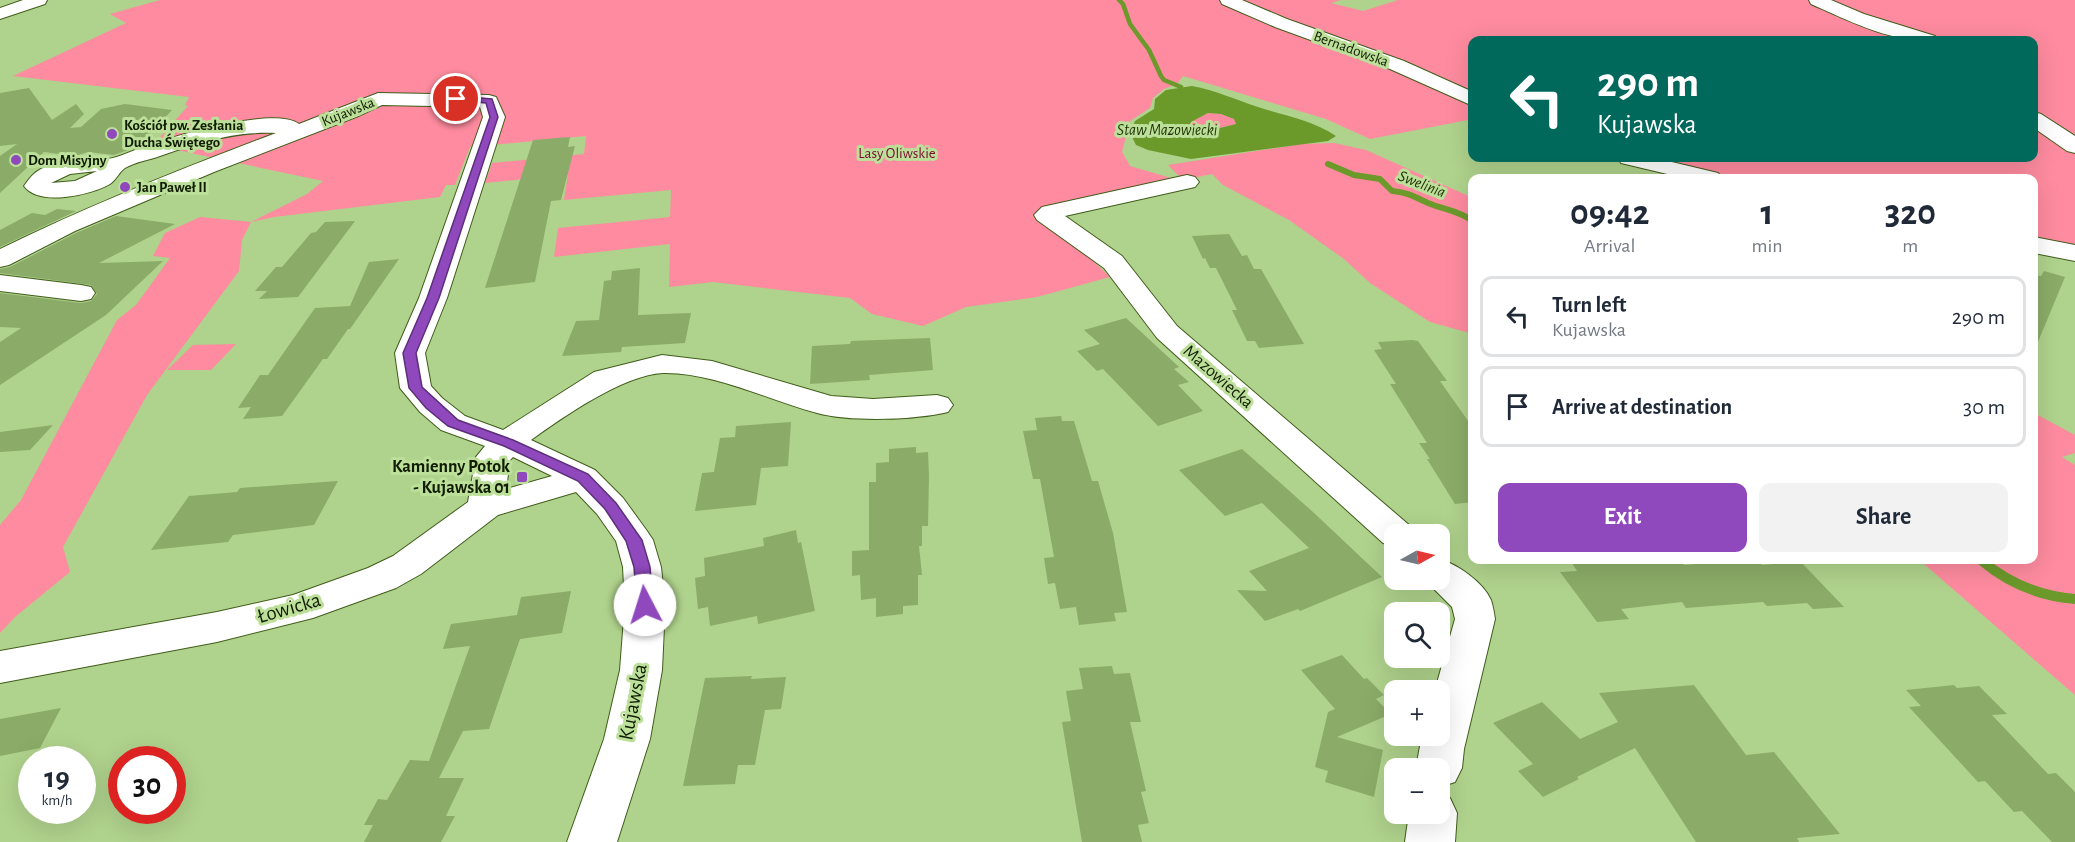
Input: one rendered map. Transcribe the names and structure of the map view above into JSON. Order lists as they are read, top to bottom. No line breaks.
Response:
{"streets":{"street":["Bernadowska","Kujawska","Mazowiecka","Łowicka"]},"crossings":[["Kujawska","Łowicka"]],"water":["Staw Mazowiecki","Swelinia"],"parks":["Lasy Oliwskie"],"places":{"other":["Kościół pw. Zesłania Ducha Świętego","Dom Misyjny","Jan Paweł II"],"transit":["Kamienny Potok - Kujawska 01"]},"north":"right","page":{"turn":["290 m","Kujawska"],"eta":["09:42","Arrival","1","min","320","m"],"list":[{"name":"Turn left","note":"Kujawska","value":"290 m"},{"name":"Arrive at destination","value":"30 m"}],"buttons":["Exit","Share"],"map_buttons":["+","−"],"speed":"19 km/h","limit":"30"}}
